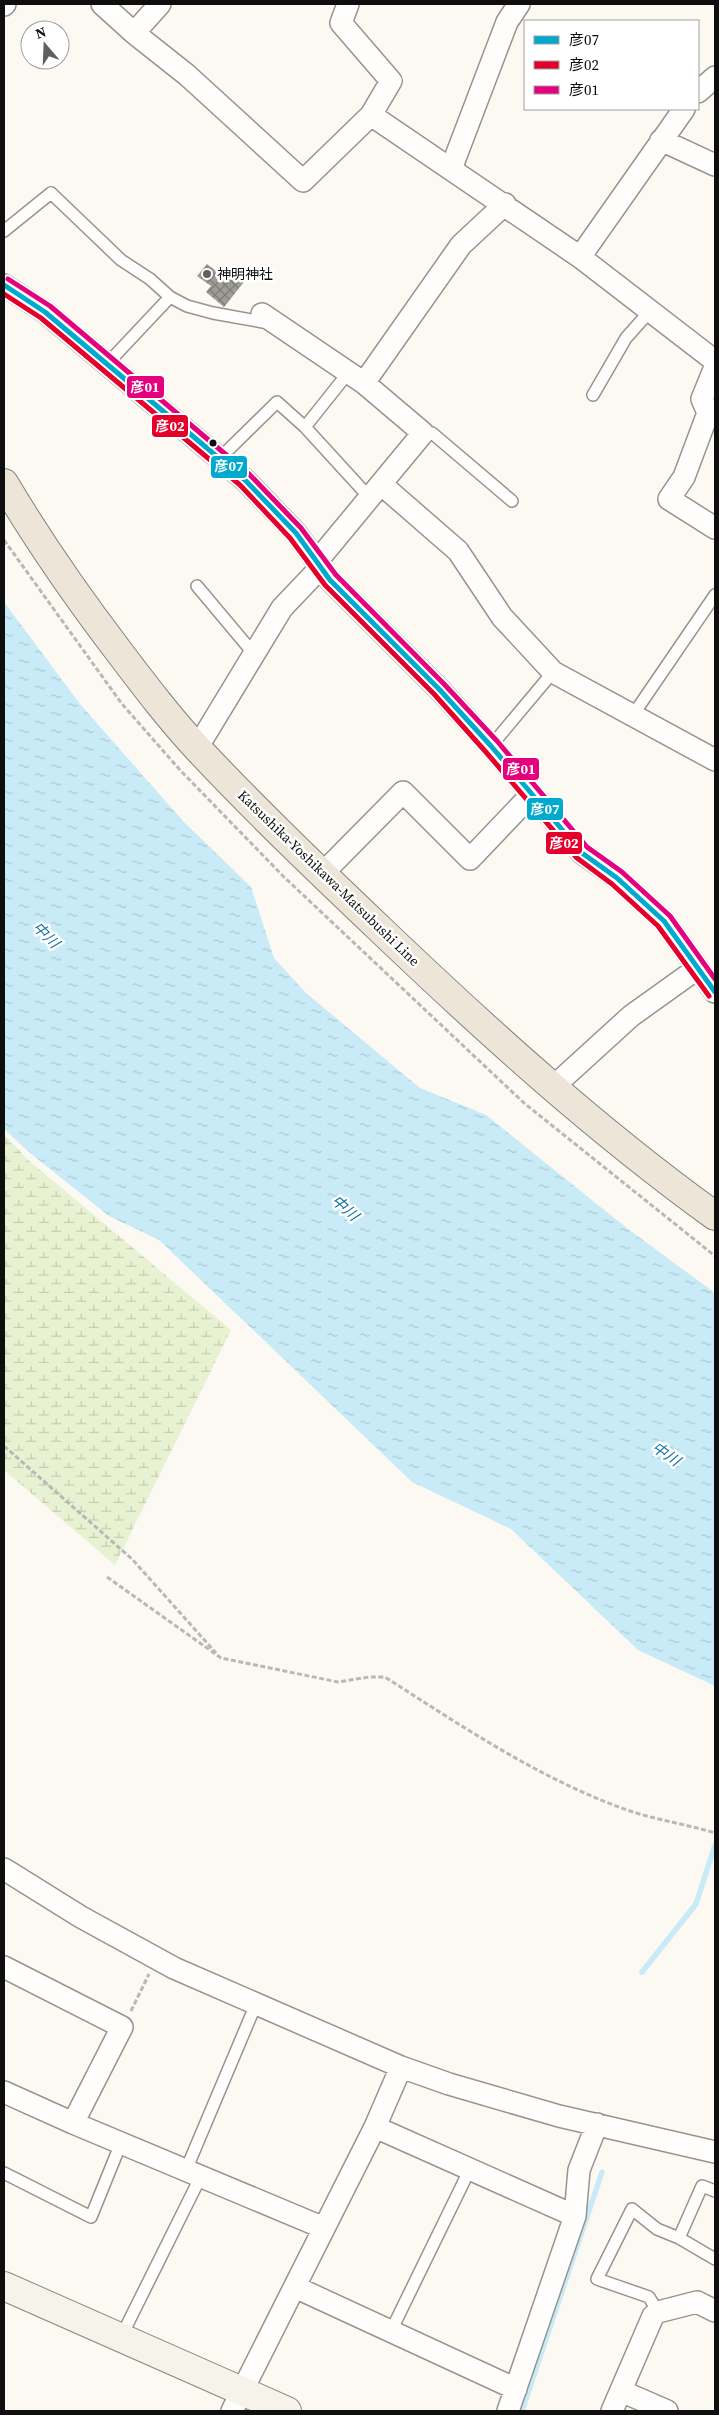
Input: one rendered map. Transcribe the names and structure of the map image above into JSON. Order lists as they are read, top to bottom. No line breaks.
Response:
{"streets":{"main road":["Katsushika-Yoshikawa-Matsubushi Line"]},"water":["中川"],"places":["神明神社"],"lines":["transit line 彦01","transit line 彦07","transit line 彦02"],"legend":["彦07","彦02","彦01"],"north":"top"}
